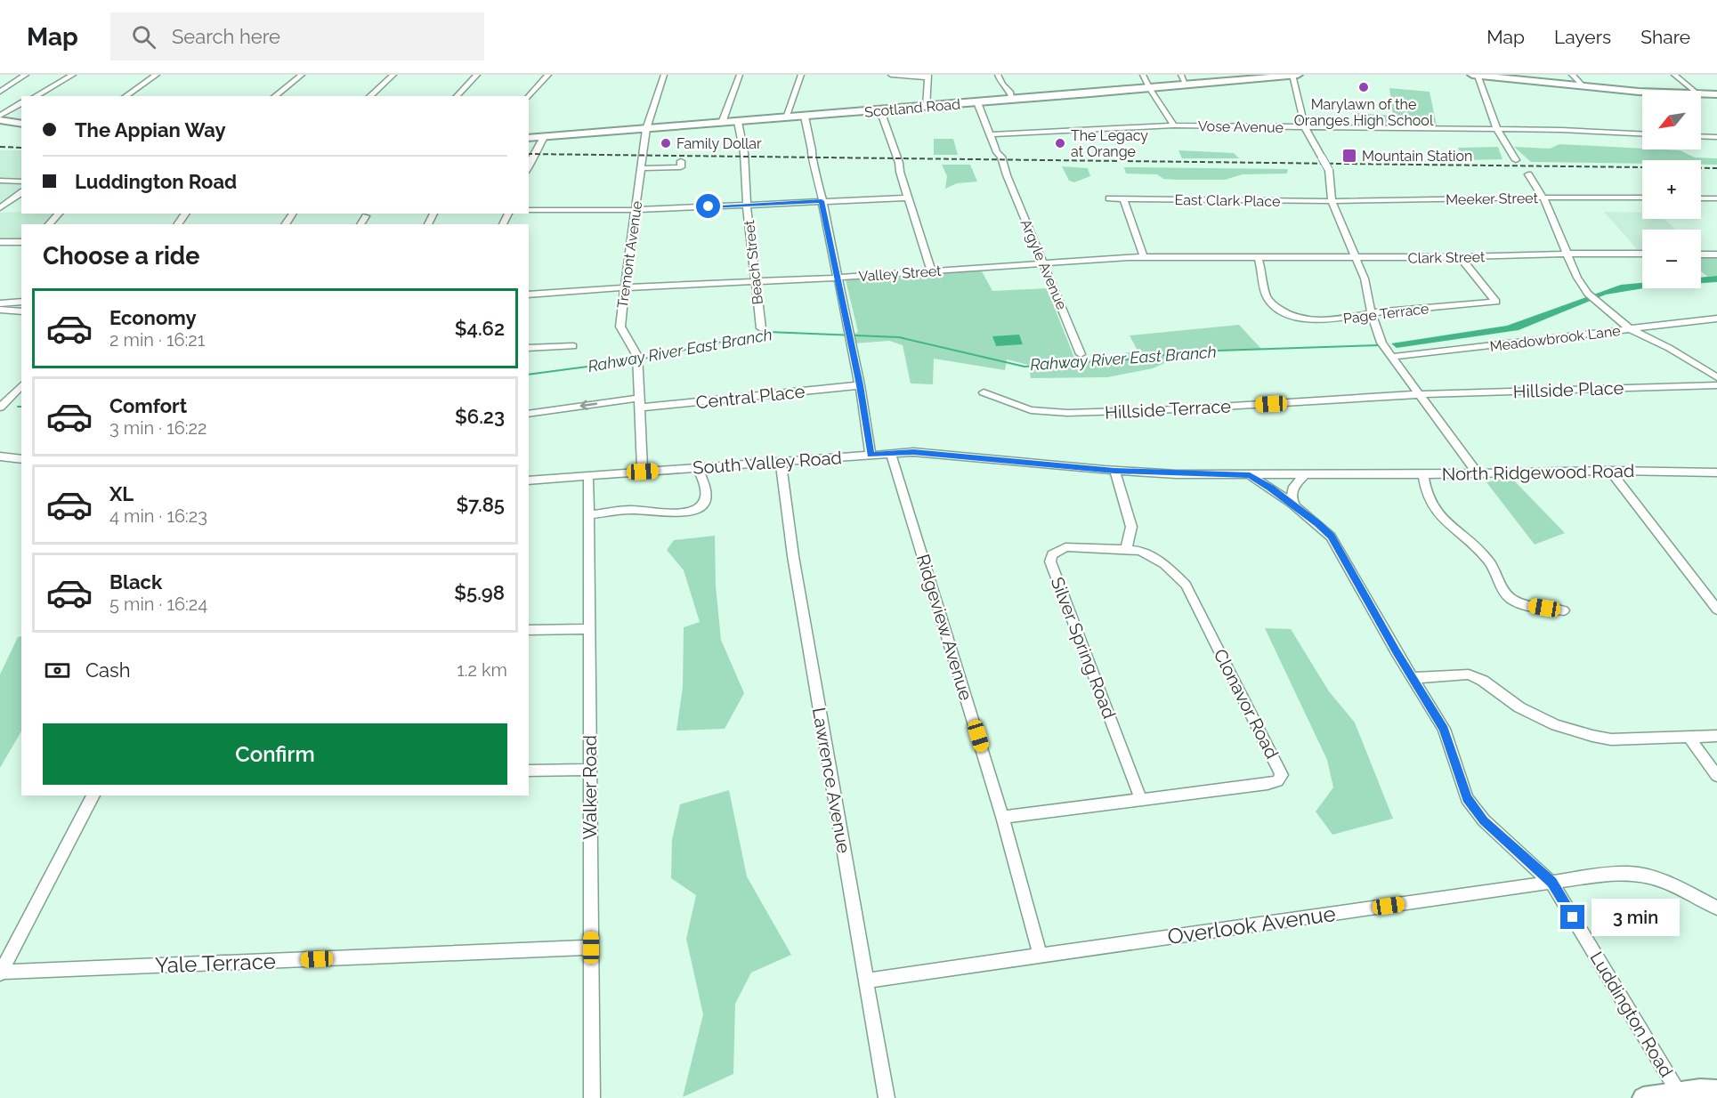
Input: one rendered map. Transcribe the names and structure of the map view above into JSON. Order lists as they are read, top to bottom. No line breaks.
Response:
{"streets":{"main road":["Scotland Road"],"street":["Vose Avenue","Meeker Street","East Clark Place","Tremont Avenue","Clark Street","Beach Street","Argyle Avenue","Valley Street","Page Terrace","Meadowbrook Lane","Hillside Place","Central Place","Hillside Terrace","South Valley Road","North Ridgewood Road","Ridgeview Avenue","Silver Spring Road","Clonavor Road","Lawrence Avenue","Walker Road","Overlook Avenue","Yale Terrace","Luddington Road"]},"crossings":[["Scotland Road","Tremont Avenue"],["Scotland Road","Beach Street"],["Scotland Road","Argyle Avenue"],["Vose Avenue","Argyle Avenue"],["Meeker Street","East Clark Place"],["Tremont Avenue","Valley Street"],["Tremont Avenue","Central Place"],["Tremont Avenue","South Valley Road"],["Clark Street","Valley Street"],["Clark Street","Page Terrace"],["Beach Street","Valley Street"],["Argyle Avenue","Valley Street"],["Hillside Place","Hillside Terrace"],["South Valley Road","North Ridgewood Road"],["South Valley Road","Ridgeview Avenue"],["South Valley Road","Lawrence Avenue"],["South Valley Road","Walker Road"],["South Valley Road","Luddington Road"],["Ridgeview Avenue","Clonavor Road"],["Ridgeview Avenue","Overlook Avenue"],["Silver Spring Road","Clonavor Road"],["Lawrence Avenue","Overlook Avenue"],["Walker Road","Yale Terrace"],["Overlook Avenue","Luddington Road"]],"water":["Rahway River East Branch"],"places":{"other":["Marylawn of the Oranges High School","Family Dollar","The Legacy at Orange"],"transit":["Mountain Station"]},"north":"bottom left","page":{"header":"Map","search":"Search here","nav":["Map","Layers","Share"],"map_buttons":["+","−"],"banner":["The Appian Way","Luddington Road"],"heading":"Choose a ride","list":[{"name":"Economy","note":"2 min · 16:21","value":"$4.62"},{"name":"Comfort","note":"3 min · 16:22","value":"$6.23"},{"name":"XL","note":"4 min · 16:23","value":"$7.85"},{"name":"Black","note":"5 min · 16:24","value":"$5.98"}],"pay":["Cash","1.2 km"],"buttons":"Confirm","bubble":"3 min"}}
